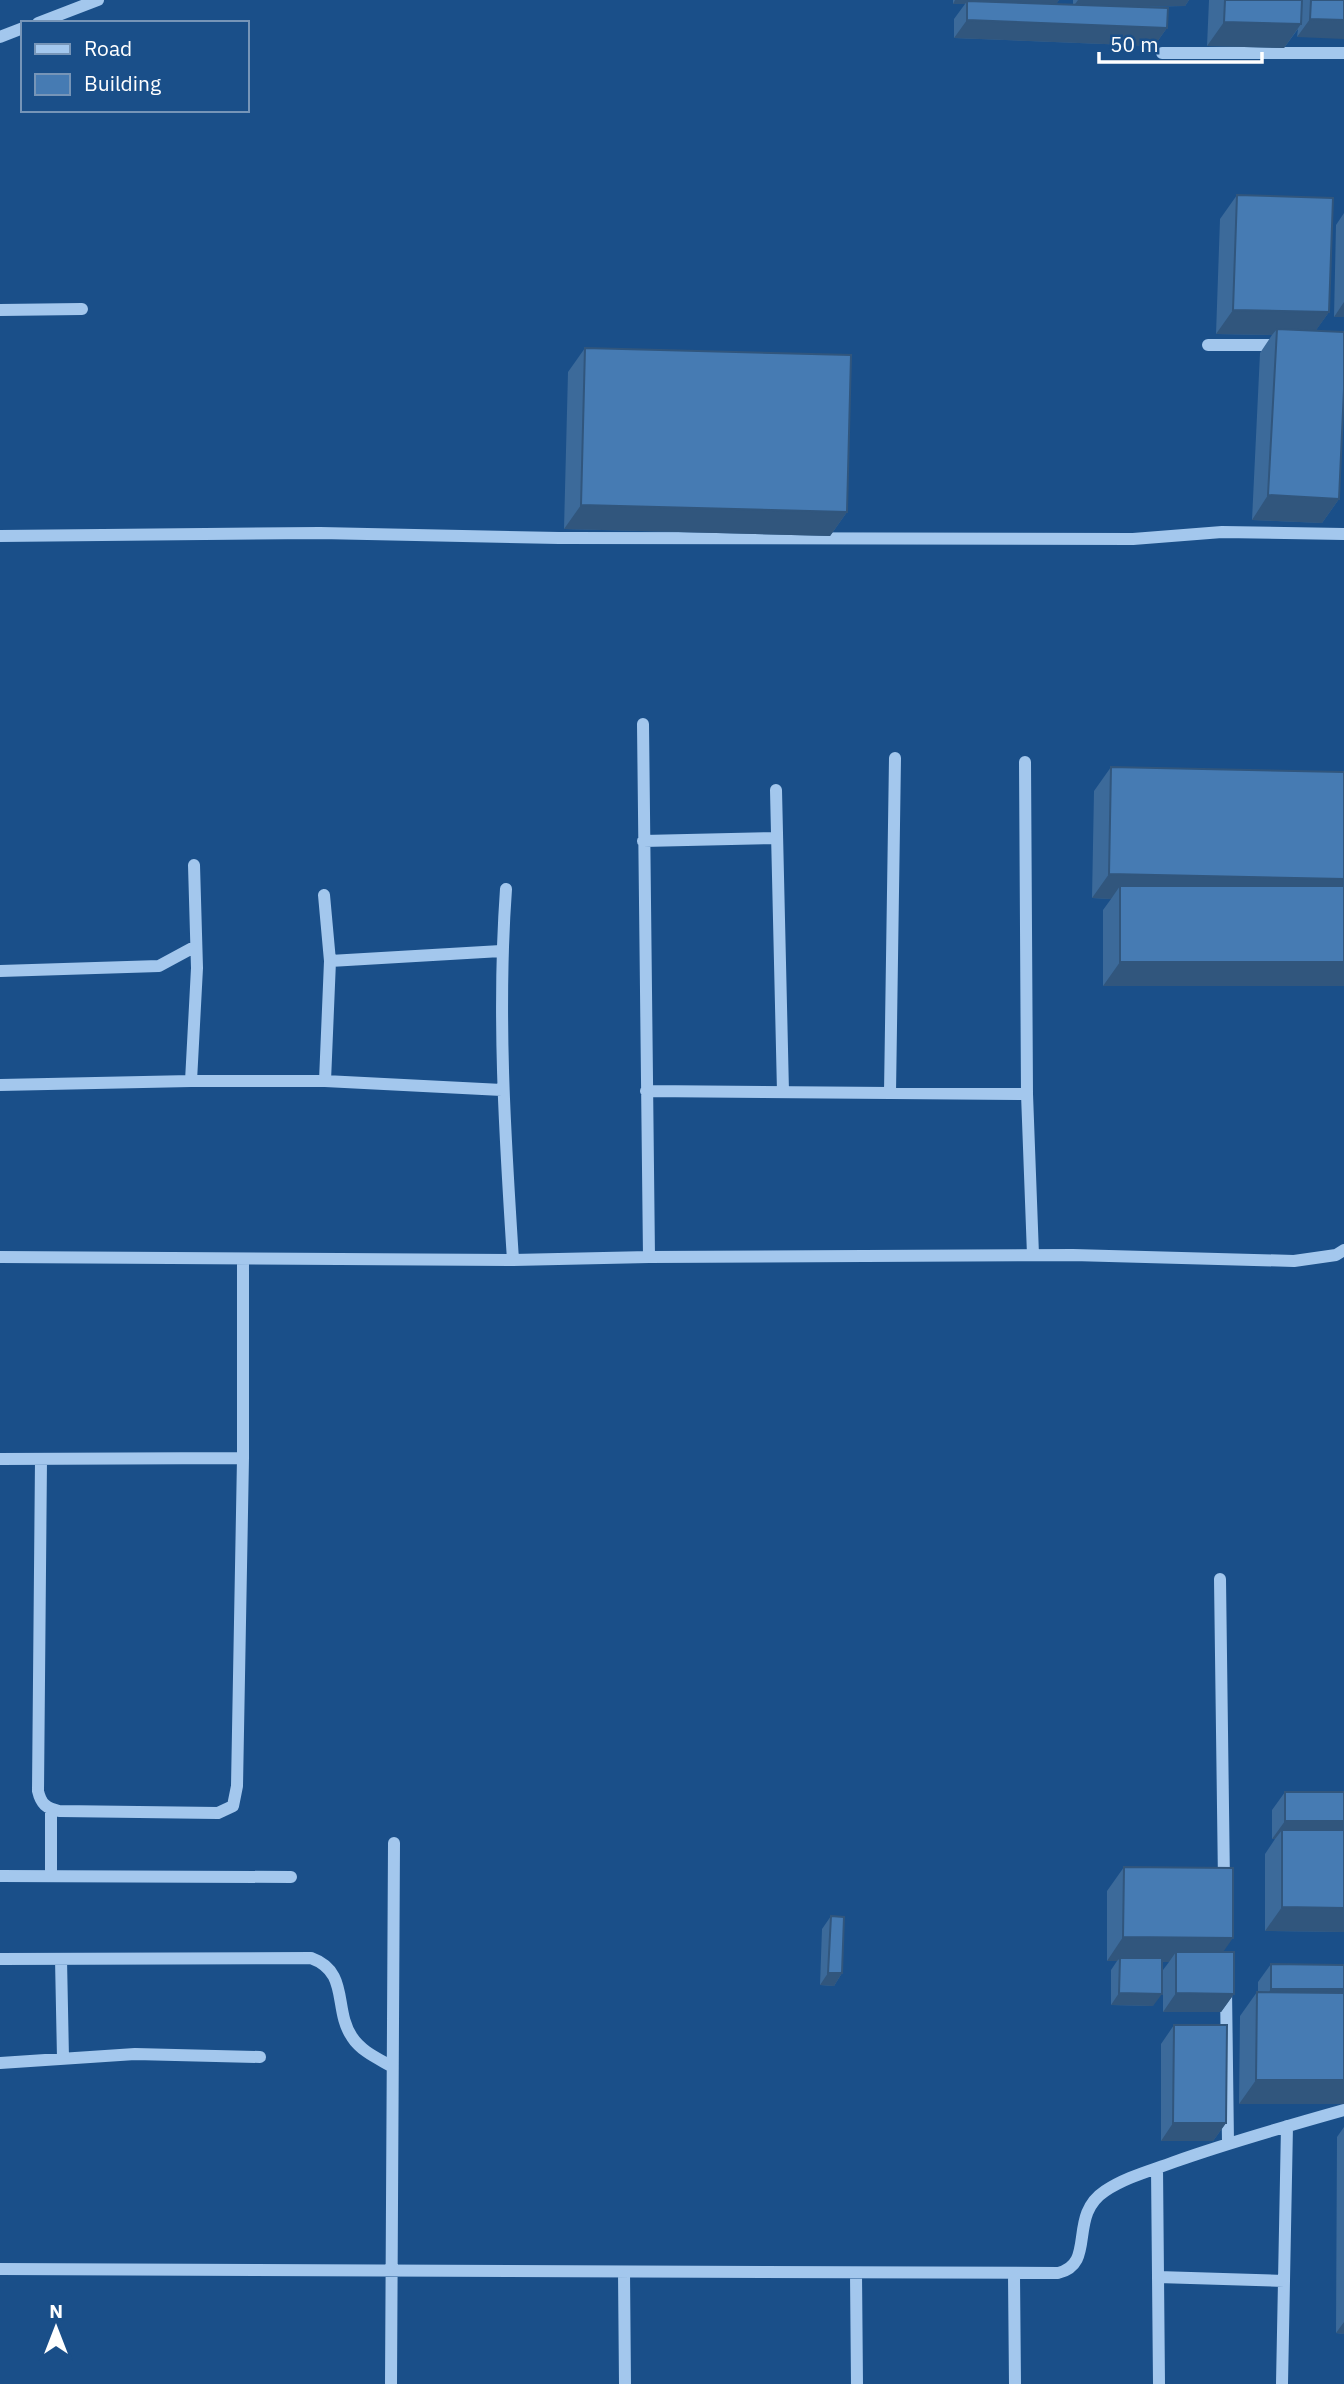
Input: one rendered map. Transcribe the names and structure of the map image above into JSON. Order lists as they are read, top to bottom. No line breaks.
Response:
{"legend":["Road","Building"],"scale_bar":"50 m","north":"top"}
